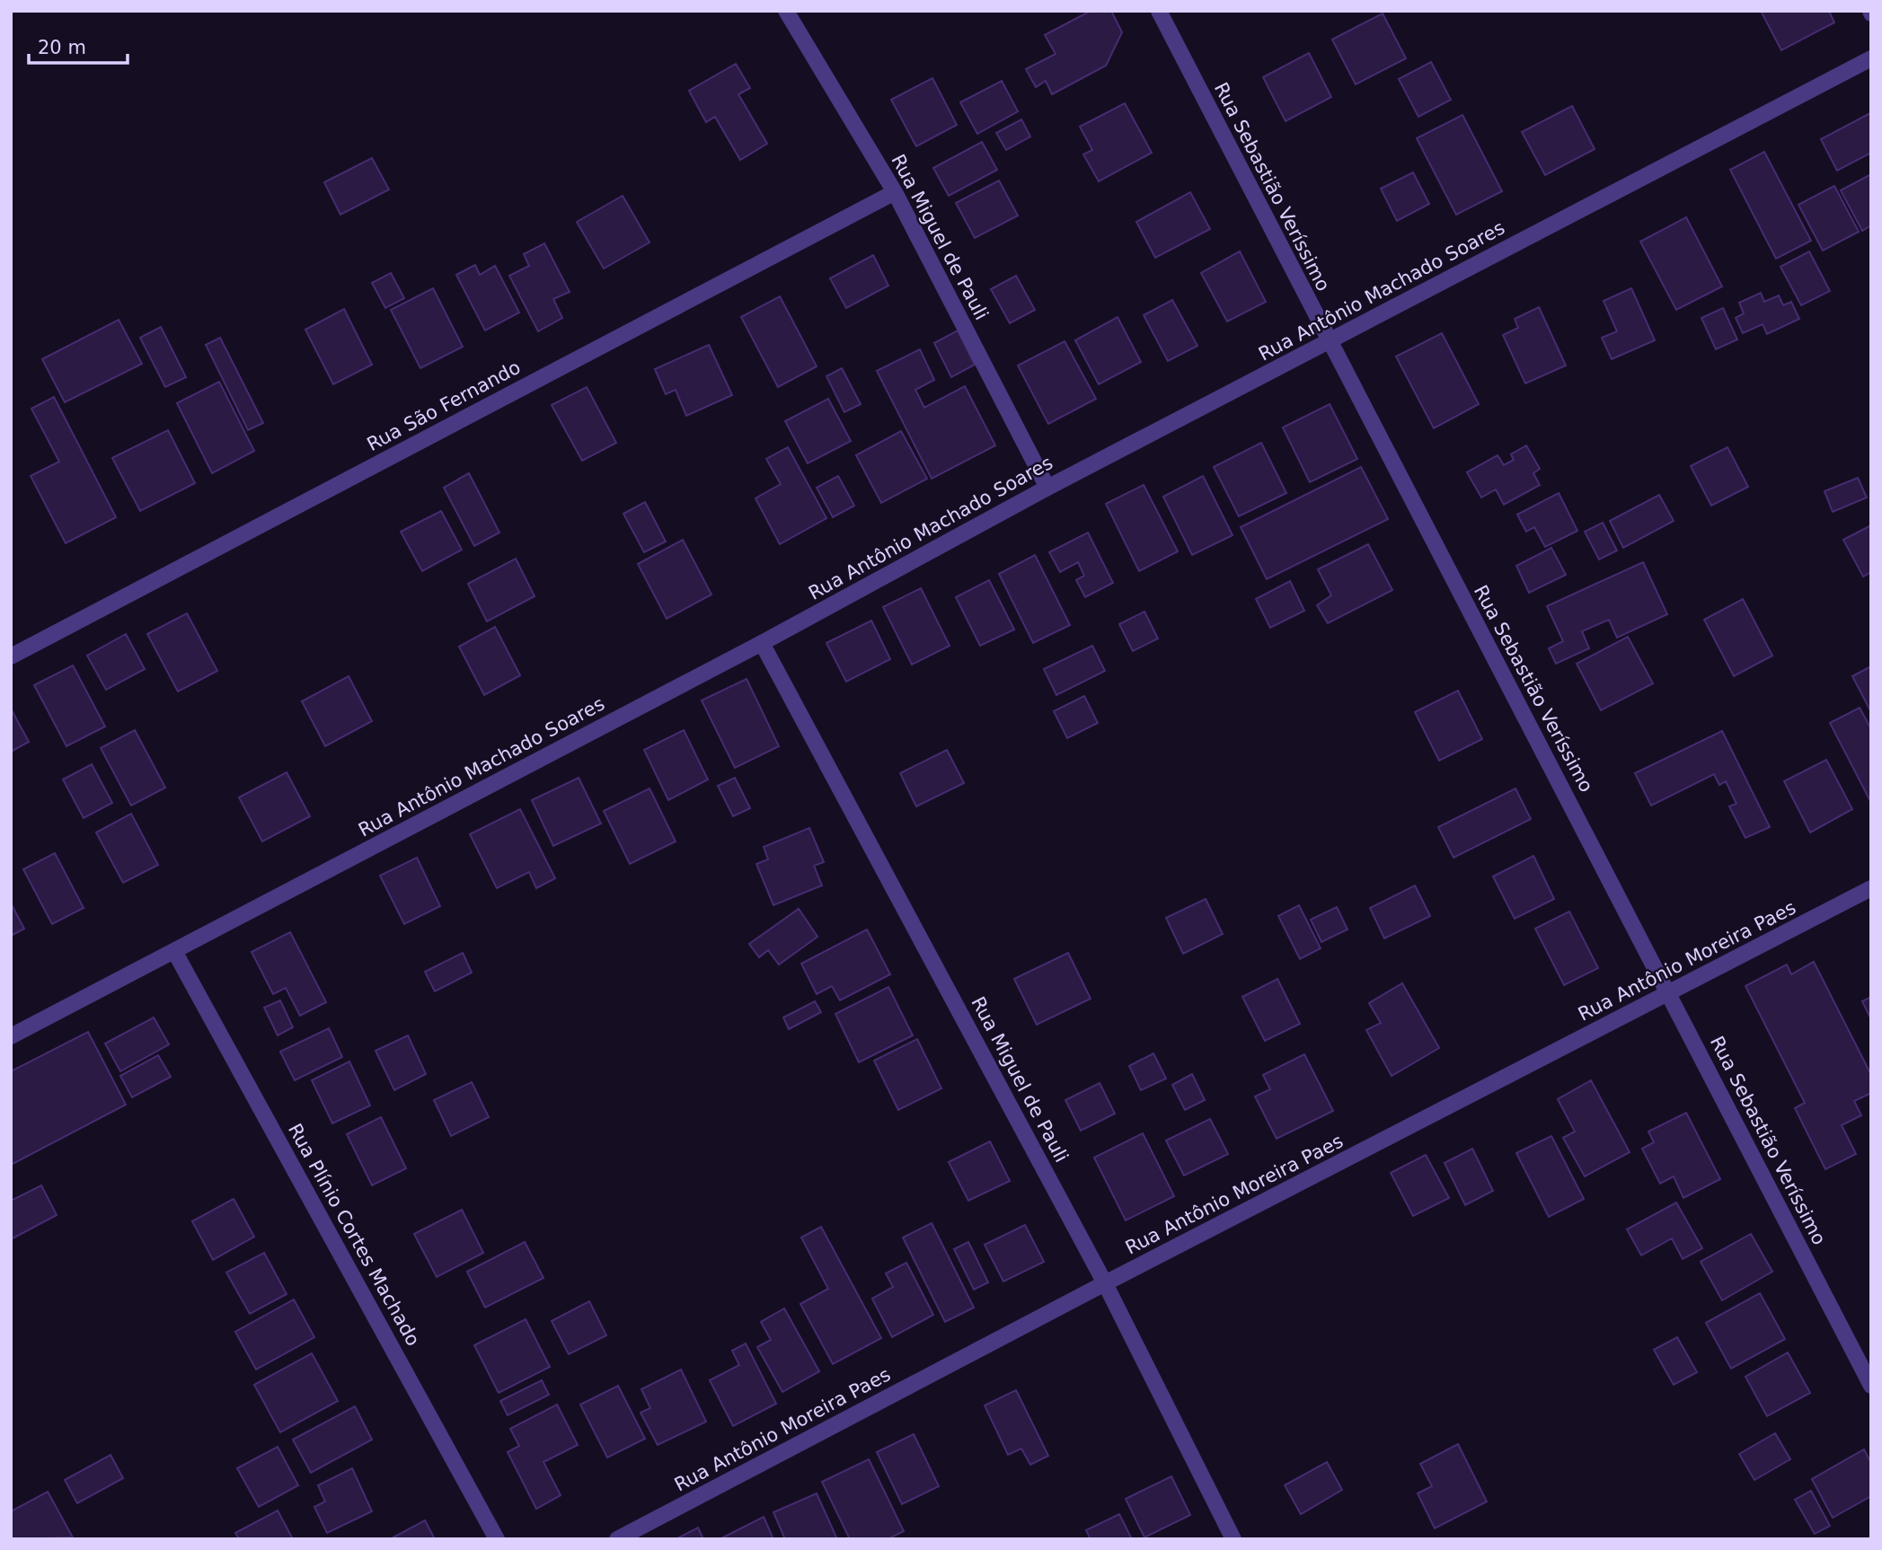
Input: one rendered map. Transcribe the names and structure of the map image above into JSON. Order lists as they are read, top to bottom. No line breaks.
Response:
{"streets":{"street":["Rua Sebastião Veríssimo","Rua Miguel de Pauli","Rua Antônio Machado Soares","Rua São Fernando","Rua Antônio Moreira Paes","Rua Plínio Cortes Machado"]},"crossings":[["Rua Sebastião Veríssimo","Rua Antônio Machado Soares"],["Rua Sebastião Veríssimo","Rua Antônio Moreira Paes"],["Rua Miguel de Pauli","Rua Antônio Machado Soares"],["Rua Miguel de Pauli","Rua São Fernando"],["Rua Miguel de Pauli","Rua Antônio Moreira Paes"],["Rua Antônio Machado Soares","Rua Plínio Cortes Machado"]],"scale_bar":"20 m"}
